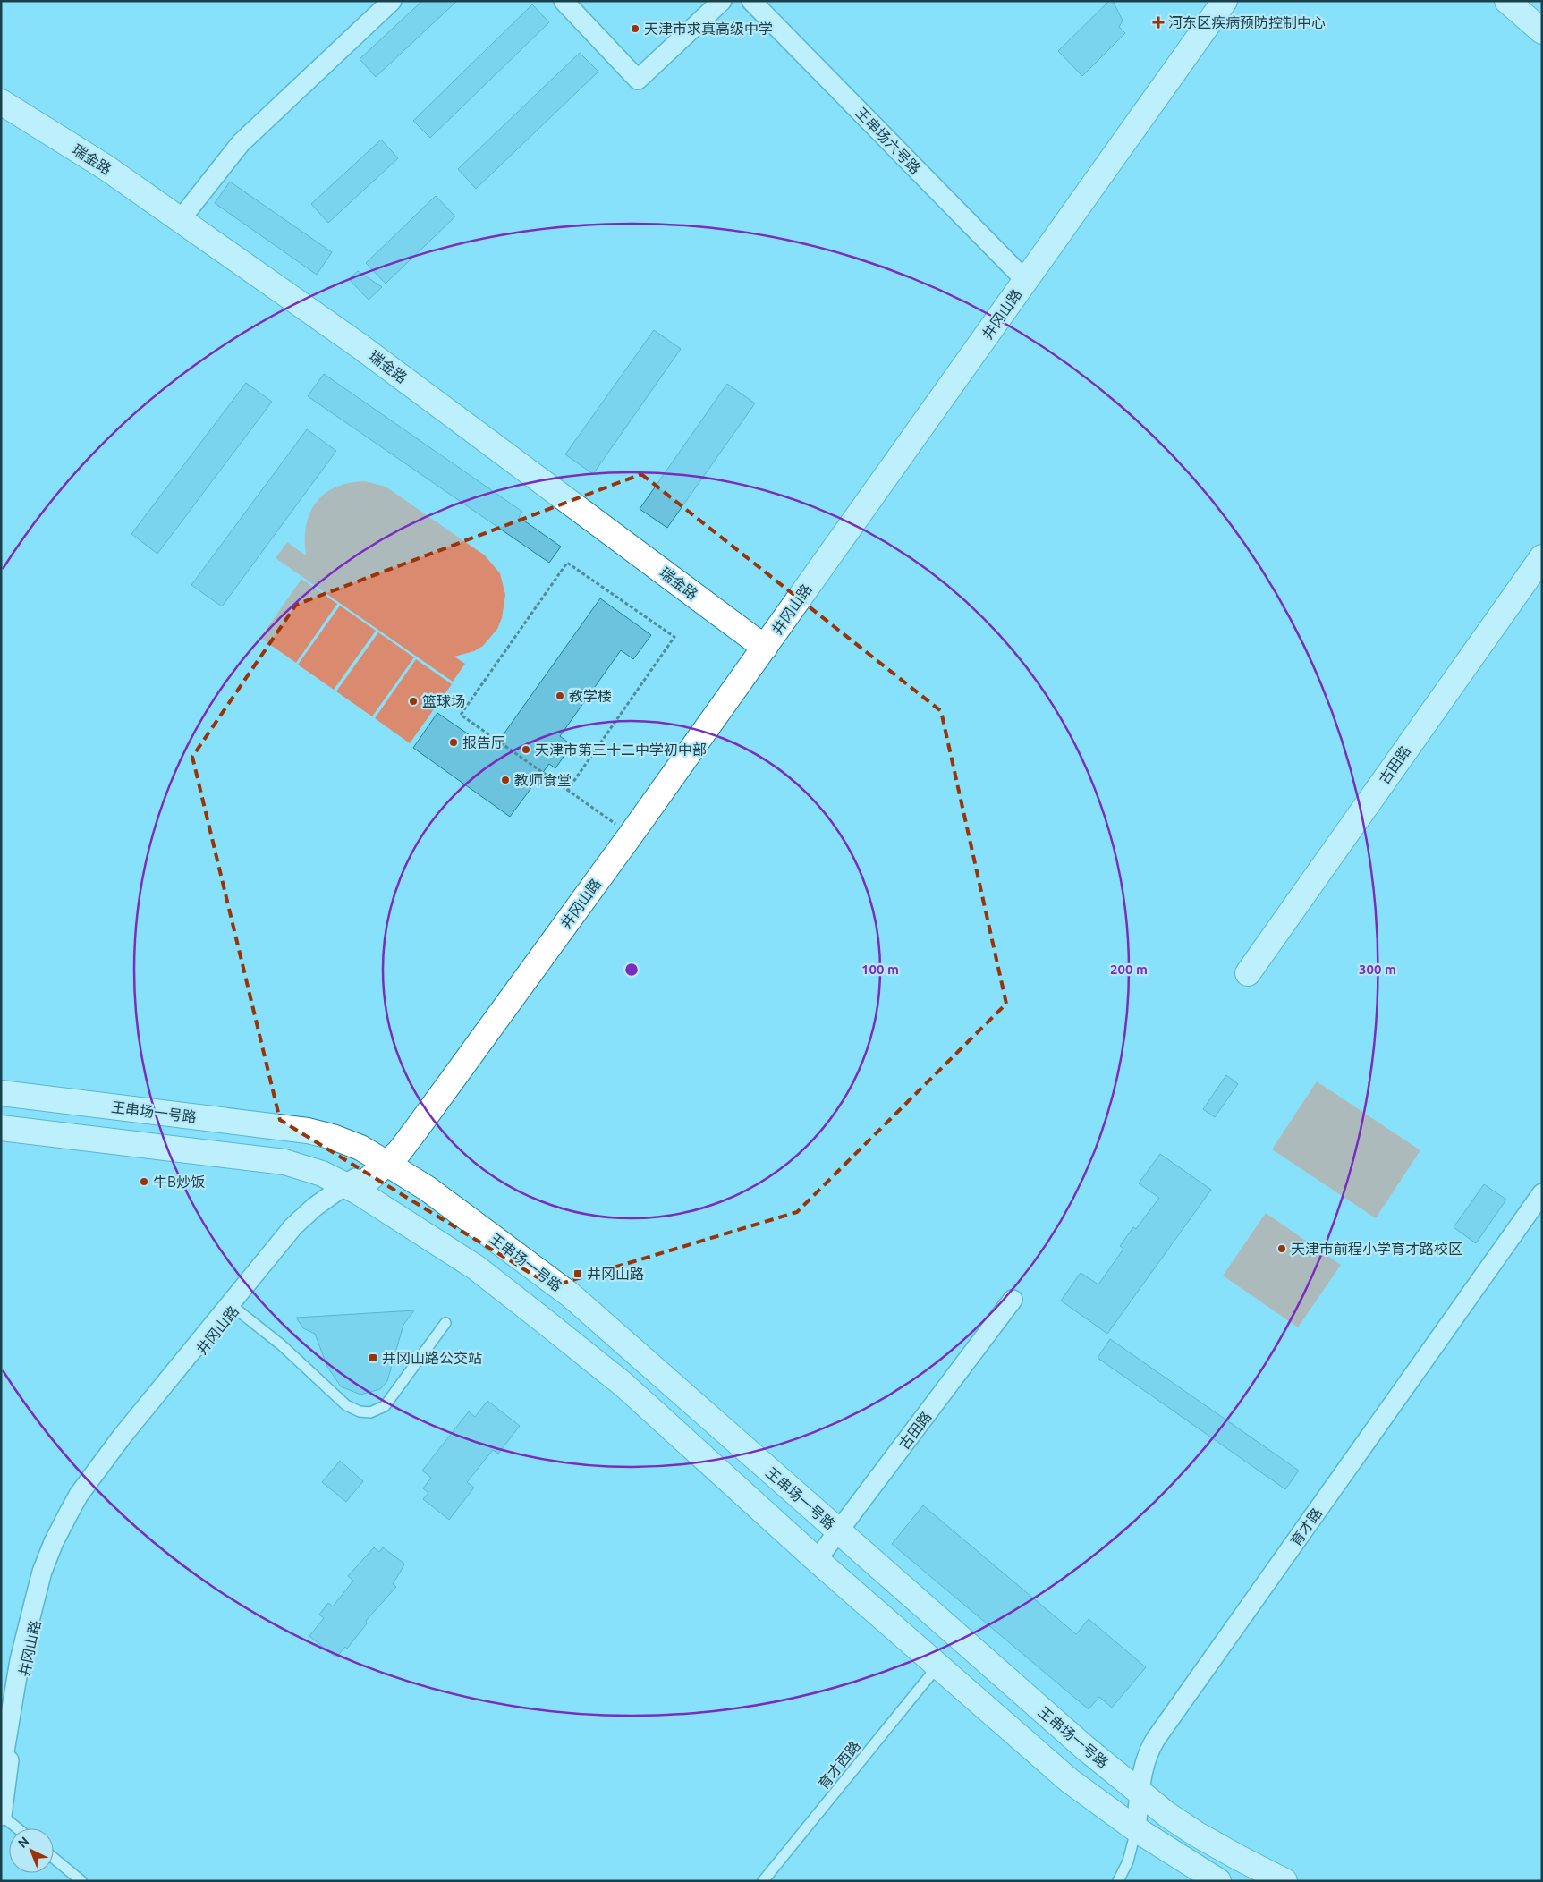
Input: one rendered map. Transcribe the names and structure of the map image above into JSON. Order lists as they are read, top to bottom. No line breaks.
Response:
{"streets":{"street":["王串场六号路","瑞金路","井冈山路","古田路","王串场一号路","育才路"],"lane":["育才西路"]},"crossings":[["王串场六号路","井冈山路"],["瑞金路","井冈山路"],["井冈山路","王串场一号路"],["古田路","王串场一号路"],["王串场一号路","育才路"]],"places":{"health":["河东区疾病预防控制中心"],"other":["天津市求真高级中学","教学楼","篮球场","报告厅","天津市第三十二中学初中部","教师食堂","牛B炒饭","天津市前程小学育才路校区"],"transit":["井冈山路","井冈山路公交站"]},"north":"top left","rings":["100 m","200 m","300 m"]}
